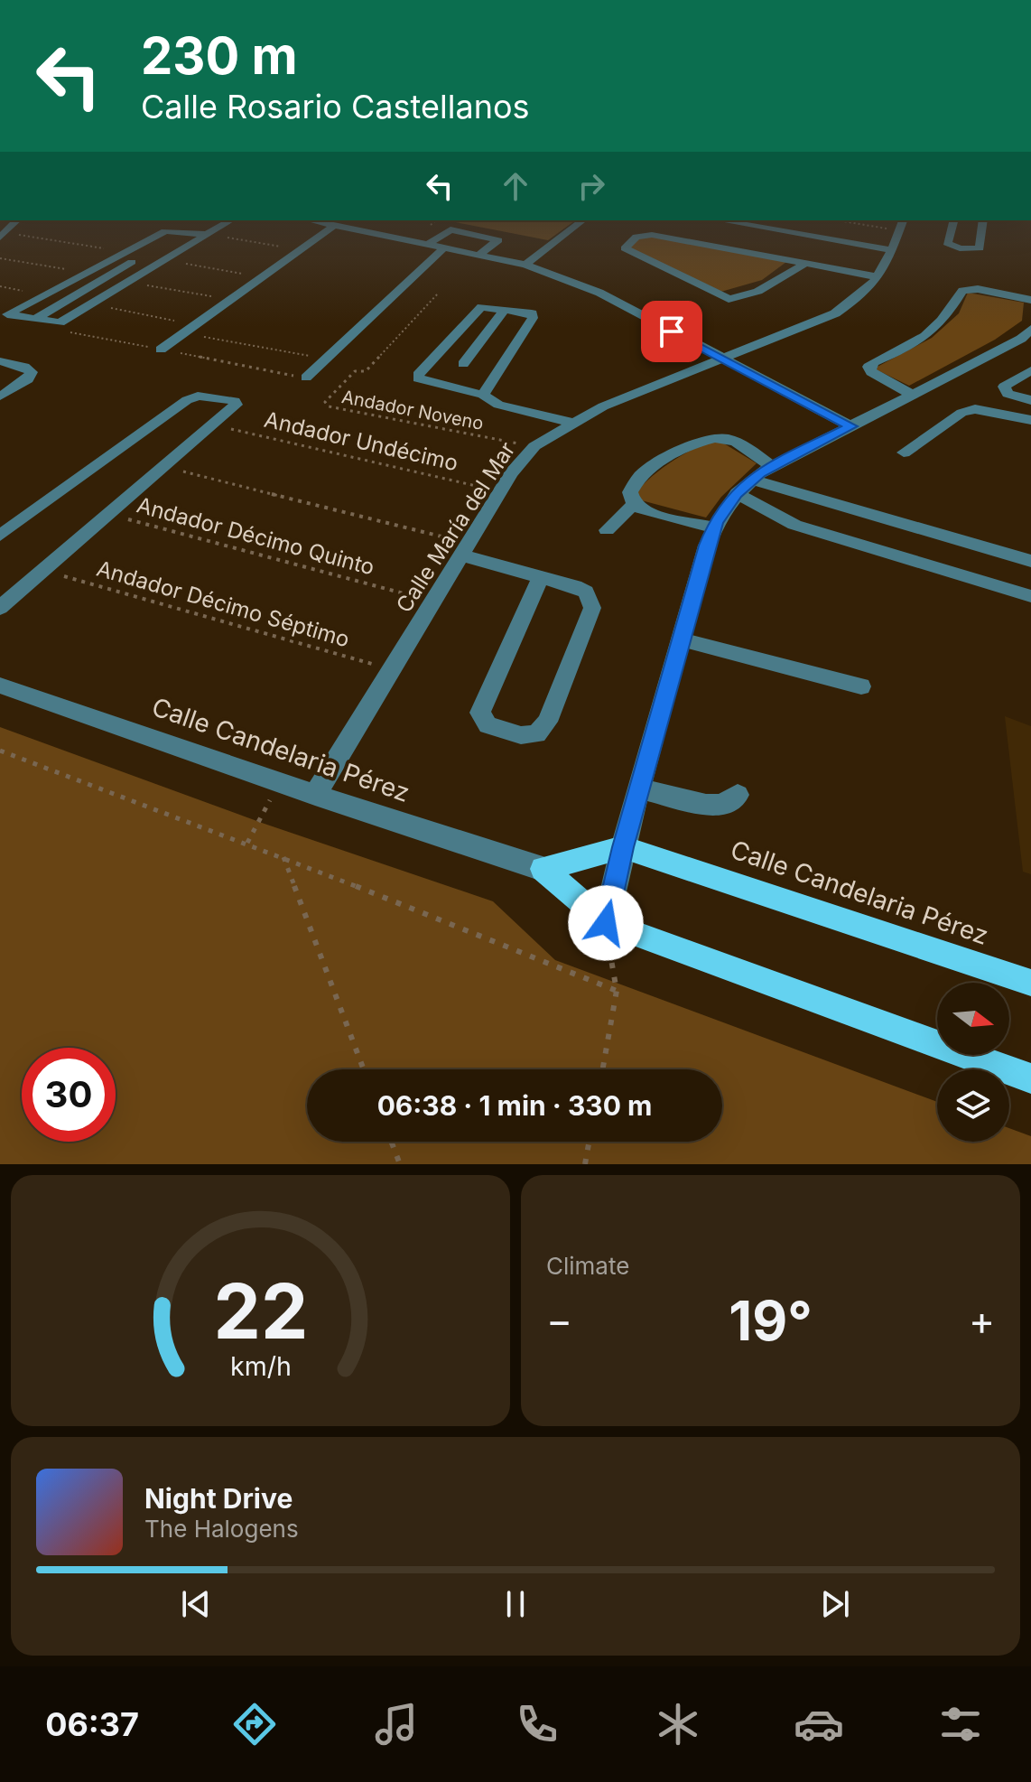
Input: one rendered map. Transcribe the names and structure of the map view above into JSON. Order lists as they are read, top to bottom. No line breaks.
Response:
{"streets":{"main road":["Calle Candelaria Pérez"],"street":["Calle María del Mar"],"path":["Andador Noveno","Andador Undécimo","Andador Décimo Quinto","Andador Décimo Séptimo"]},"crossings":[["Andador Noveno","Calle María del Mar"],["Andador Undécimo","Calle María del Mar"],["Calle María del Mar","Andador Décimo Quinto"],["Calle María del Mar","Andador Décimo Séptimo"],["Calle María del Mar","Calle Candelaria Pérez"]],"north":"right","page":{"turn":["230 m","Calle Rosario Castellanos"],"limit":"30","trip":"06:38 · 1 min · 330 m","tile":"Climate","heat":["−","19°","+"],"song":["Night Drive","The Halogens"],"tabs":"06:37","gauge":["22","km/h"]}}
